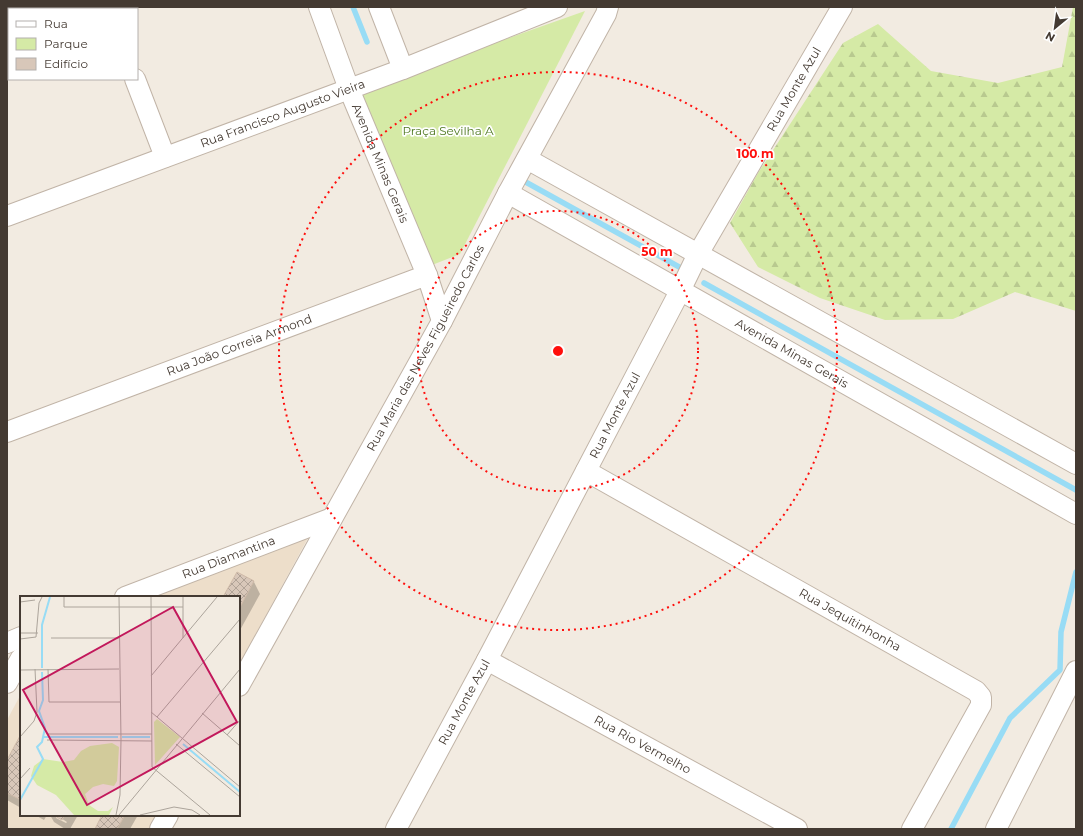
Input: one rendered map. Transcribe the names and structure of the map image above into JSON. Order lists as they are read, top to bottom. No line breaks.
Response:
{"streets":{"street":["Rua Monte Azul","Rua Francisco Augusto Vieira","Avenida Minas Gerais","Rua João Correia Armond","Rua Maria das Neves Figueiredo Carlos","Rua Diamantina","Rua Jequitinhonha","Rua Rio Vermelho"]},"crossings":[["Rua Monte Azul","Avenida Minas Gerais"],["Rua Monte Azul","Rua Jequitinhonha"],["Rua Monte Azul","Rua Rio Vermelho"],["Rua Francisco Augusto Vieira","Avenida Minas Gerais"],["Avenida Minas Gerais","Rua João Correia Armond"],["Avenida Minas Gerais","Rua Maria das Neves Figueiredo Carlos"],["Rua Maria das Neves Figueiredo Carlos","Rua Diamantina"]],"parks":["Praça Sevilha A"],"legend":["Rua","Parque","Edifício"],"north":"bottom left","rings":["100 m","50 m"]}
